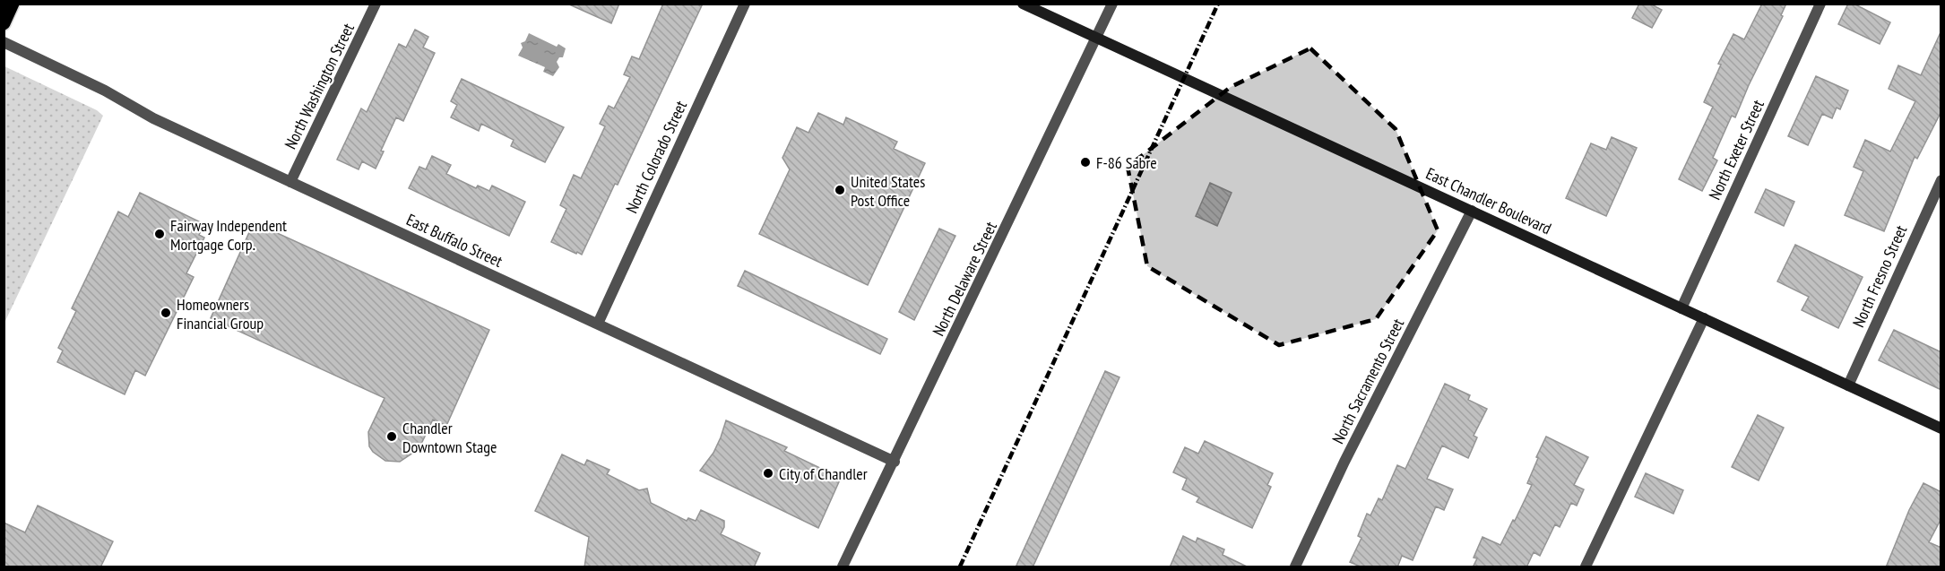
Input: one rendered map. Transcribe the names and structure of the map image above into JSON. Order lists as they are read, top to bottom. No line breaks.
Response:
{"streets":{"main road":["East Chandler Boulevard"],"street":["North Washington Street","North Exeter Street","North Colorado Street","East Buffalo Street","North Fresno Street","North Delaware Street","North Sacramento Street"]},"crossings":[["North Washington Street","East Buffalo Street"],["North Exeter Street","East Chandler Boulevard"],["North Colorado Street","East Buffalo Street"],["East Chandler Boulevard","North Fresno Street"],["East Chandler Boulevard","North Delaware Street"],["East Chandler Boulevard","North Sacramento Street"],["East Buffalo Street","North Delaware Street"]],"places":["F-86 Sabre","United States Post Office","Fairway Independent Mortgage Corp.","Homeowners Financial Group","Chandler Downtown Stage","City of Chandler"]}
